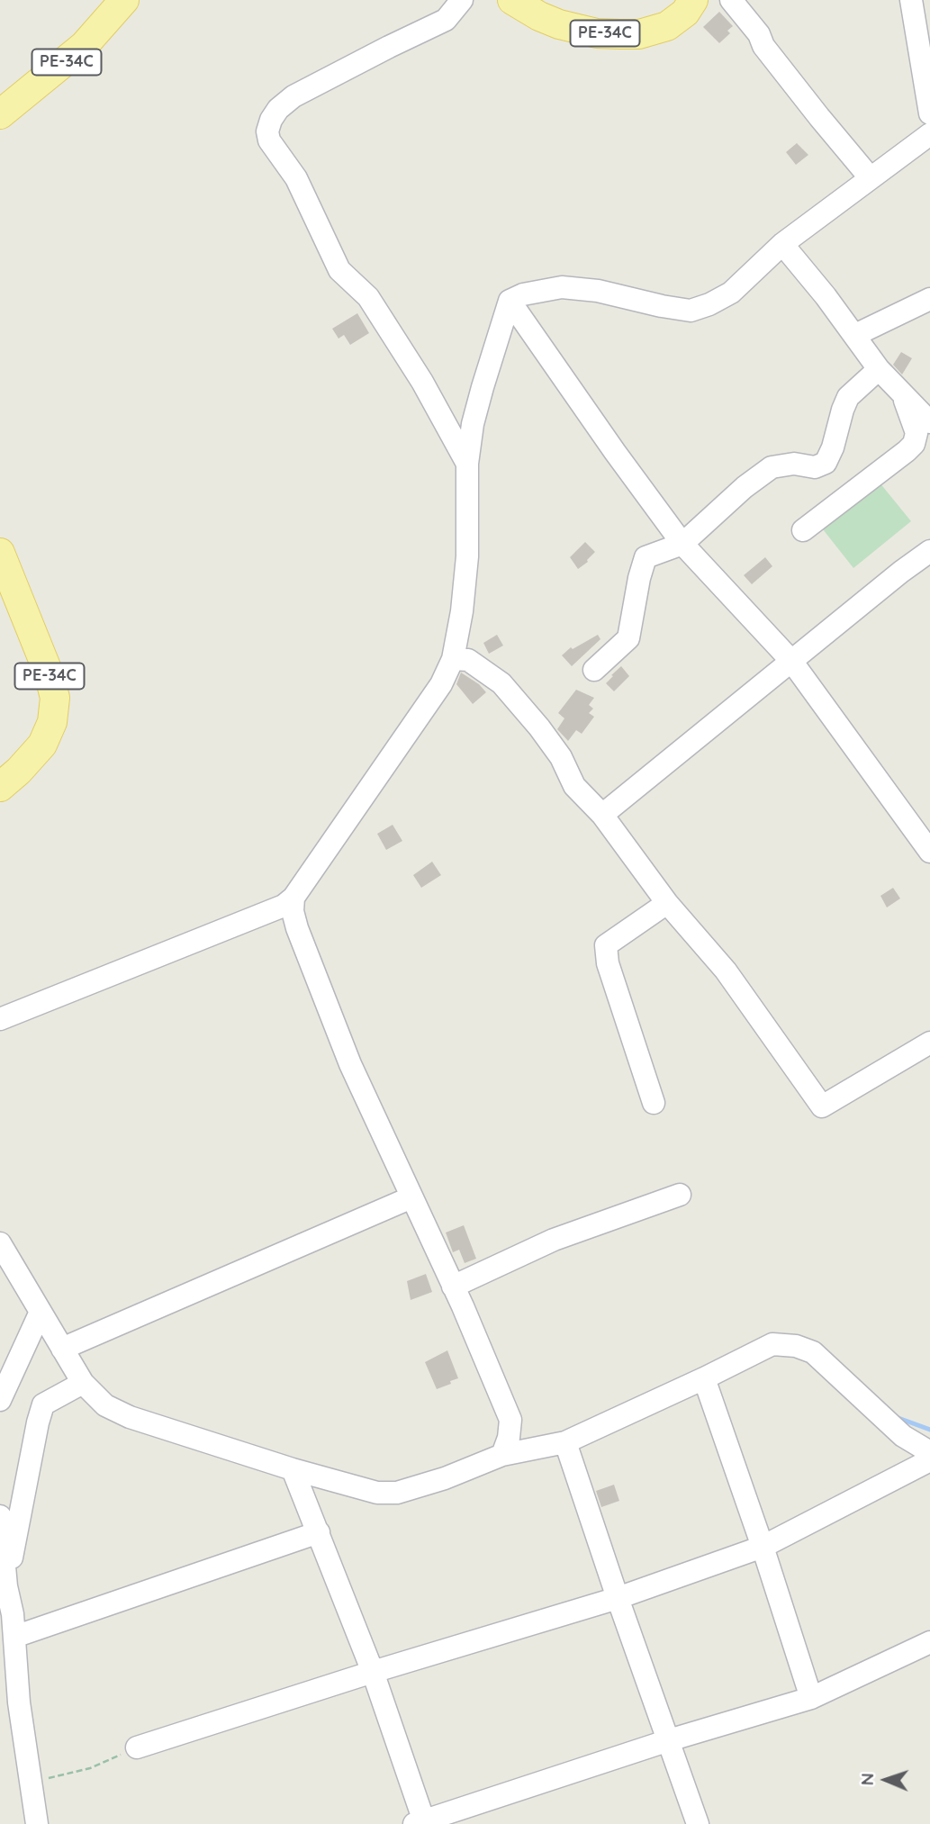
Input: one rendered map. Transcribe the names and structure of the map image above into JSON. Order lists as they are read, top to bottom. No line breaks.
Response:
{"streets":{"main road":["PE-34C"]},"north":"left"}
